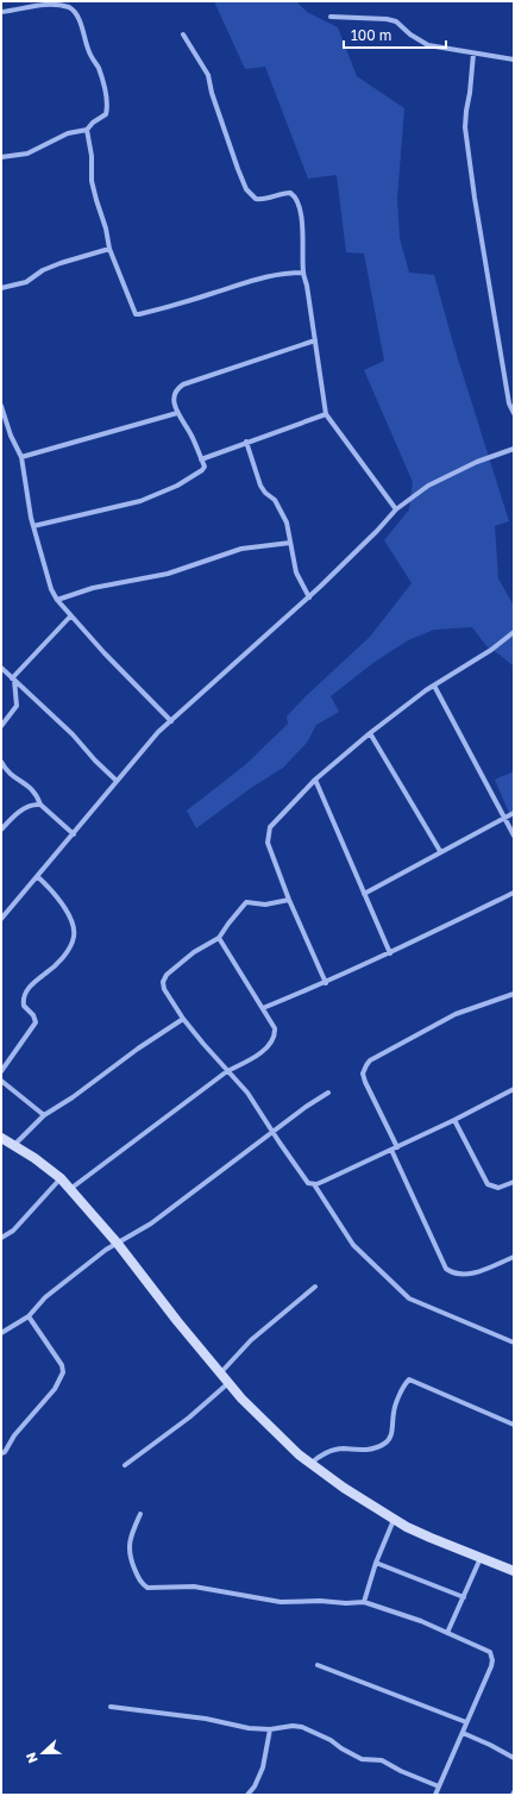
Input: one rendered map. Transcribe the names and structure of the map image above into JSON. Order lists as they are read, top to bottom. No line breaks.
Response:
{"scale_bar":"100 m","north":"left"}
